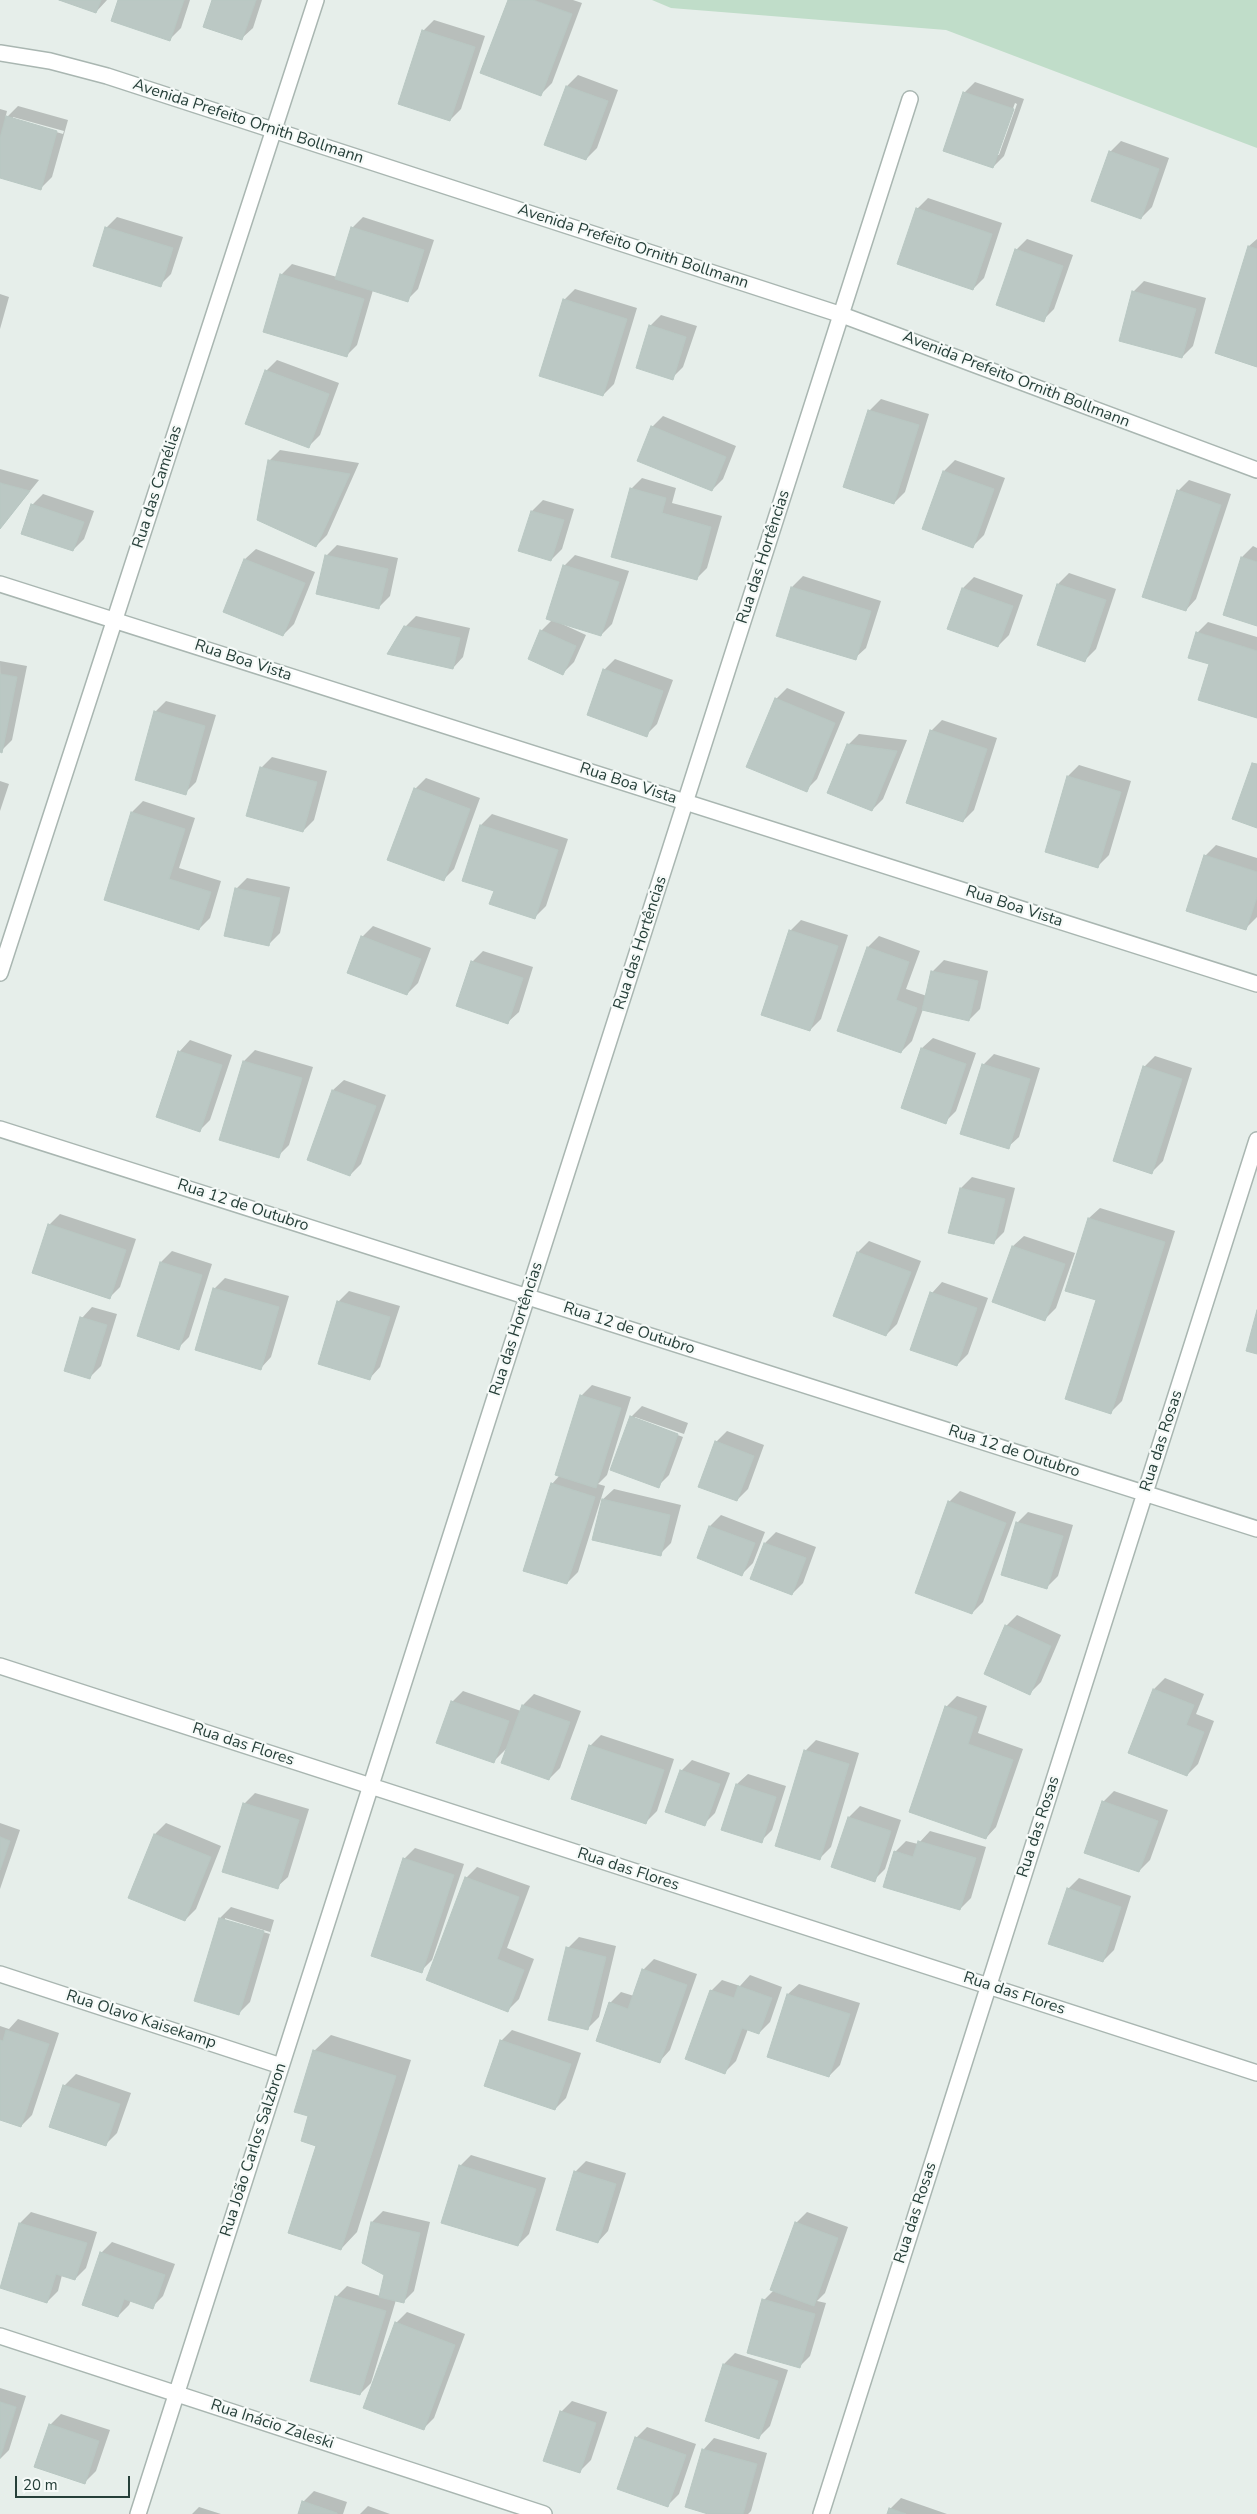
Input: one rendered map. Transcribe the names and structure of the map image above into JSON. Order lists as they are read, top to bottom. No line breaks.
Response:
{"streets":{"street":["Avenida Prefeito Ornith Bollmann","Rua das Camélias","Rua das Hortências","Rua Boa Vista","Rua 12 de Outubro","Rua das Rosas","Rua das Flores","Rua Olavo Kaisekamp","Rua João Carlos Salzbron","Rua Inácio Zaleski"]},"crossings":[["Avenida Prefeito Ornith Bollmann","Rua das Camélias"],["Avenida Prefeito Ornith Bollmann","Rua das Hortências"],["Rua das Camélias","Rua Boa Vista"],["Rua das Hortências","Rua Boa Vista"],["Rua das Hortências","Rua 12 de Outubro"],["Rua das Hortências","Rua das Flores"],["Rua das Hortências","Rua João Carlos Salzbron"],["Rua 12 de Outubro","Rua das Rosas"],["Rua das Rosas","Rua das Flores"],["Rua das Flores","Rua João Carlos Salzbron"],["Rua Olavo Kaisekamp","Rua João Carlos Salzbron"],["Rua João Carlos Salzbron","Rua Inácio Zaleski"]],"scale_bar":"20 m"}
